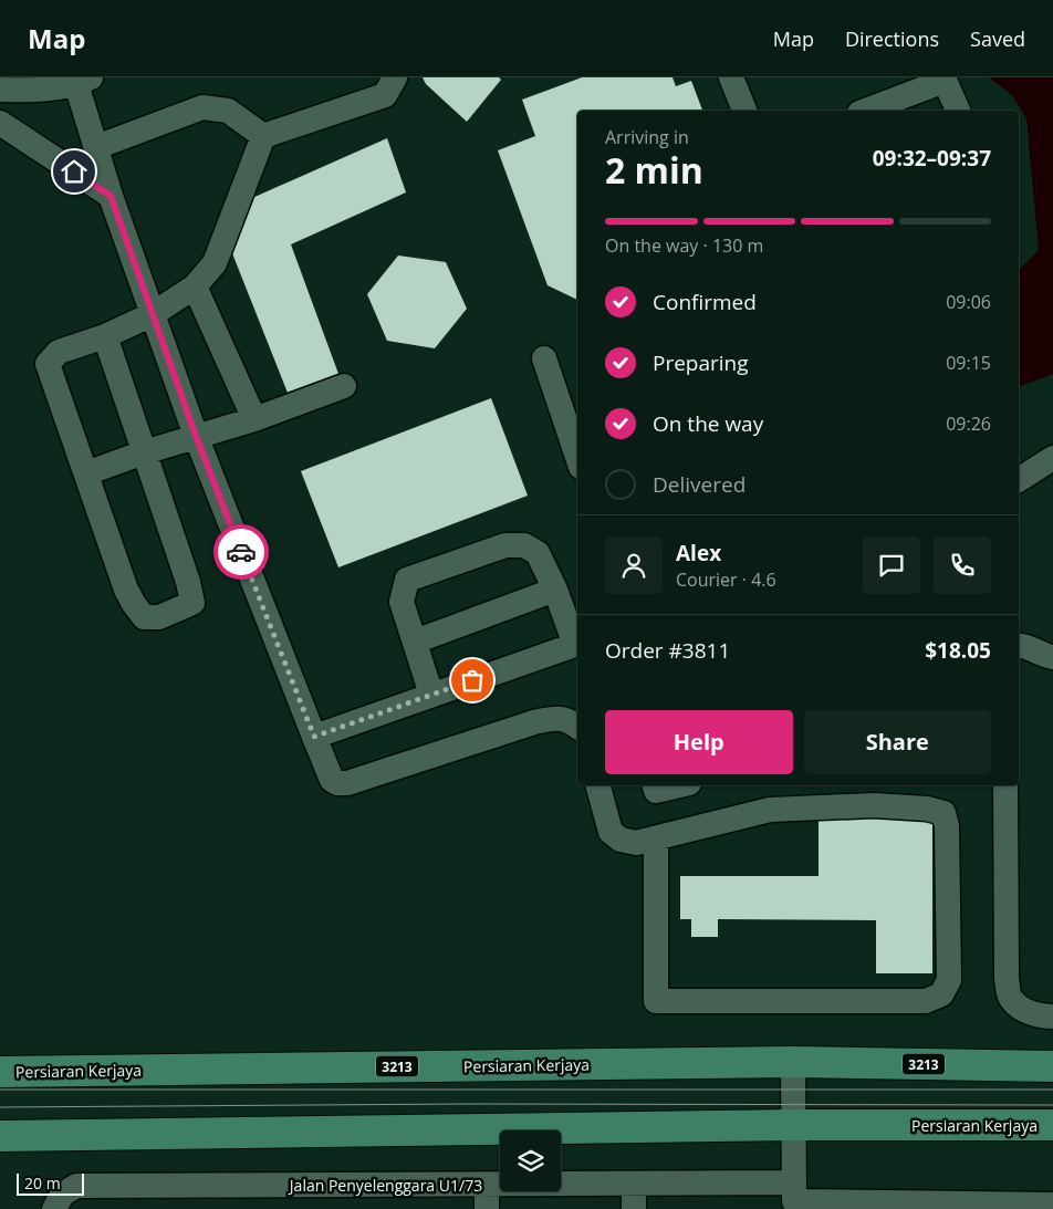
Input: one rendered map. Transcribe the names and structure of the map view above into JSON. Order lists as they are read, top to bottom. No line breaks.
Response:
{"streets":{"main road":["3213","Persiaran Kerjaya"],"street":["Jalan Penyelenggara U1/73"]},"scale_bar":"20 m","page":{"header":"Map","nav":["Map","Directions","Saved"],"heading":["2 min","Arriving in","09:32–09:37"],"panel":["Alex","Courier · 4.6","Order #3811","$18.05"],"bar":"On the way · 130 m","list":[["Confirmed","09:06"],["Preparing","09:15"],["On the way","09:26"],"Delivered"],"buttons":["Help","Share"],"scale":"20 m"}}
